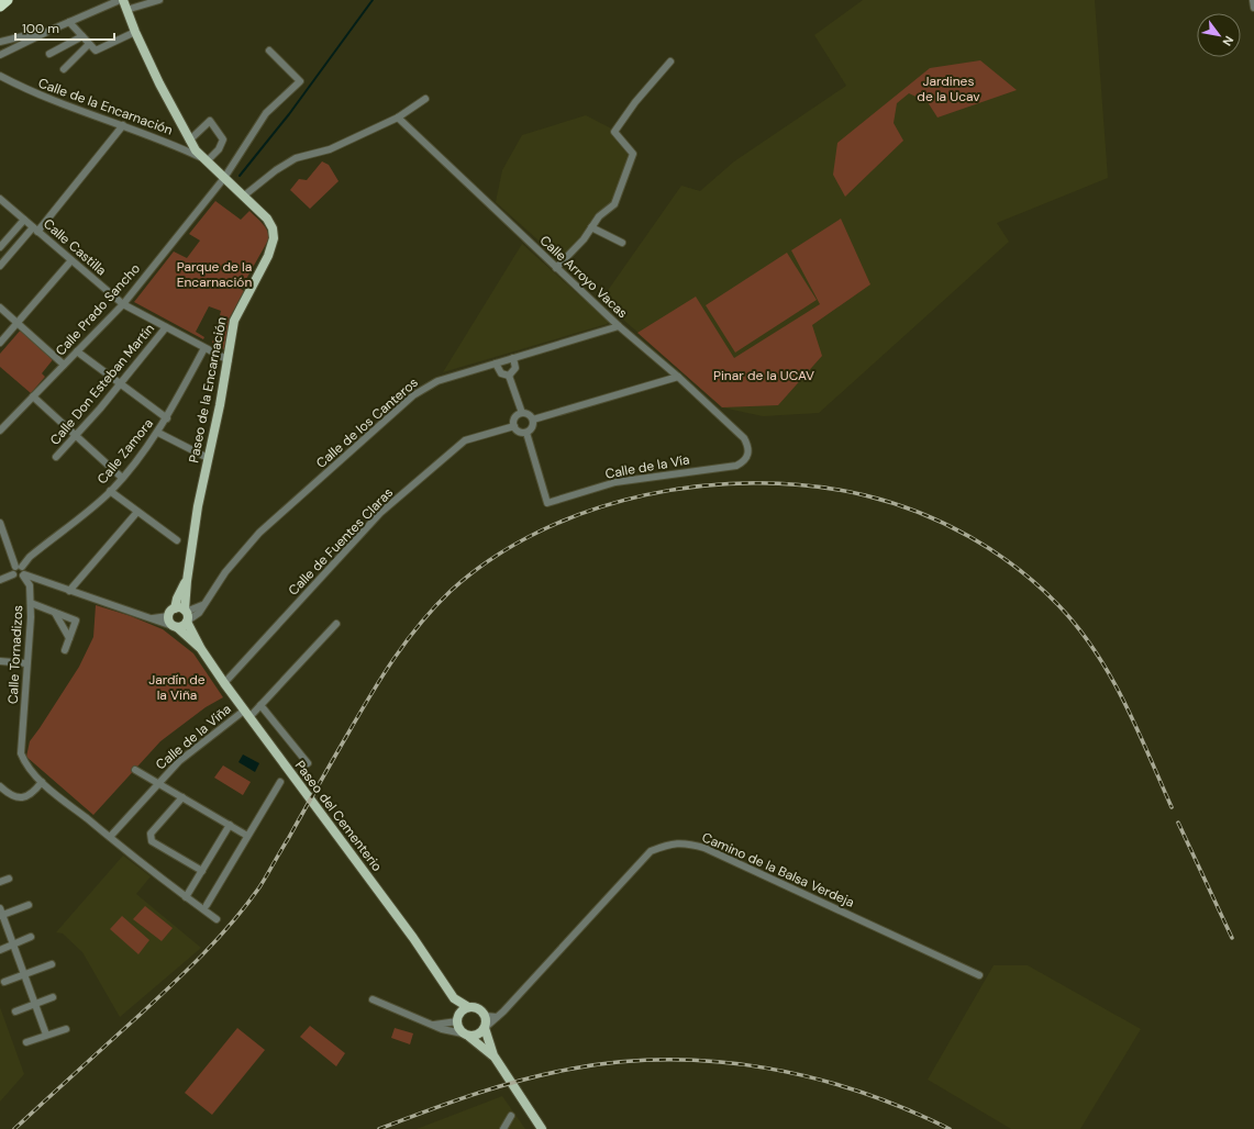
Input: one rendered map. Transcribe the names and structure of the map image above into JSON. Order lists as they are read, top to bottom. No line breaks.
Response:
{"streets":{"main road":["Paseo de la Encarnación","Paseo del Cementerio"],"street":["Calle de la Encarnación","Calle Castilla","Calle Arroyo Vacas","Calle Prado Sancho","Calle Don Esteban Martín","Calle de los Canteros","Calle Zamora","Calle de la Vía","Calle de Fuentes Claras","Calle Tornadizos","Calle de la Viña","Camino de la Balsa Verdeja"]},"crossings":[["Calle de la Encarnación","Paseo de la Encarnación"],["Calle Castilla","Calle Prado Sancho"],["Calle Castilla","Calle Don Esteban Martín"],["Calle Castilla","Paseo de la Encarnación"],["Calle Castilla","Calle Zamora"],["Calle Arroyo Vacas","Calle de los Canteros"],["Calle Arroyo Vacas","Calle de la Vía"],["Calle Prado Sancho","Paseo de la Encarnación"],["Paseo de la Encarnación","Calle de los Canteros"],["Paseo de la Encarnación","Paseo del Cementerio"],["Calle de los Canteros","Paseo del Cementerio"],["Calle Zamora","Calle Tornadizos"],["Calle Zamora","Paseo del Cementerio"],["Calle de la Vía","Calle de Fuentes Claras"],["Calle de Fuentes Claras","Paseo del Cementerio"],["Calle Tornadizos","Calle de la Viña"],["Calle Tornadizos","Paseo del Cementerio"],["Calle de la Viña","Paseo del Cementerio"],["Paseo del Cementerio","Camino de la Balsa Verdeja"]],"parks":["Jardines de la Ucav","Parque de la Encarnación","Pinar de la UCAV","Jardín de la Viña"],"scale_bar":"100 m","north":"bottom right"}
